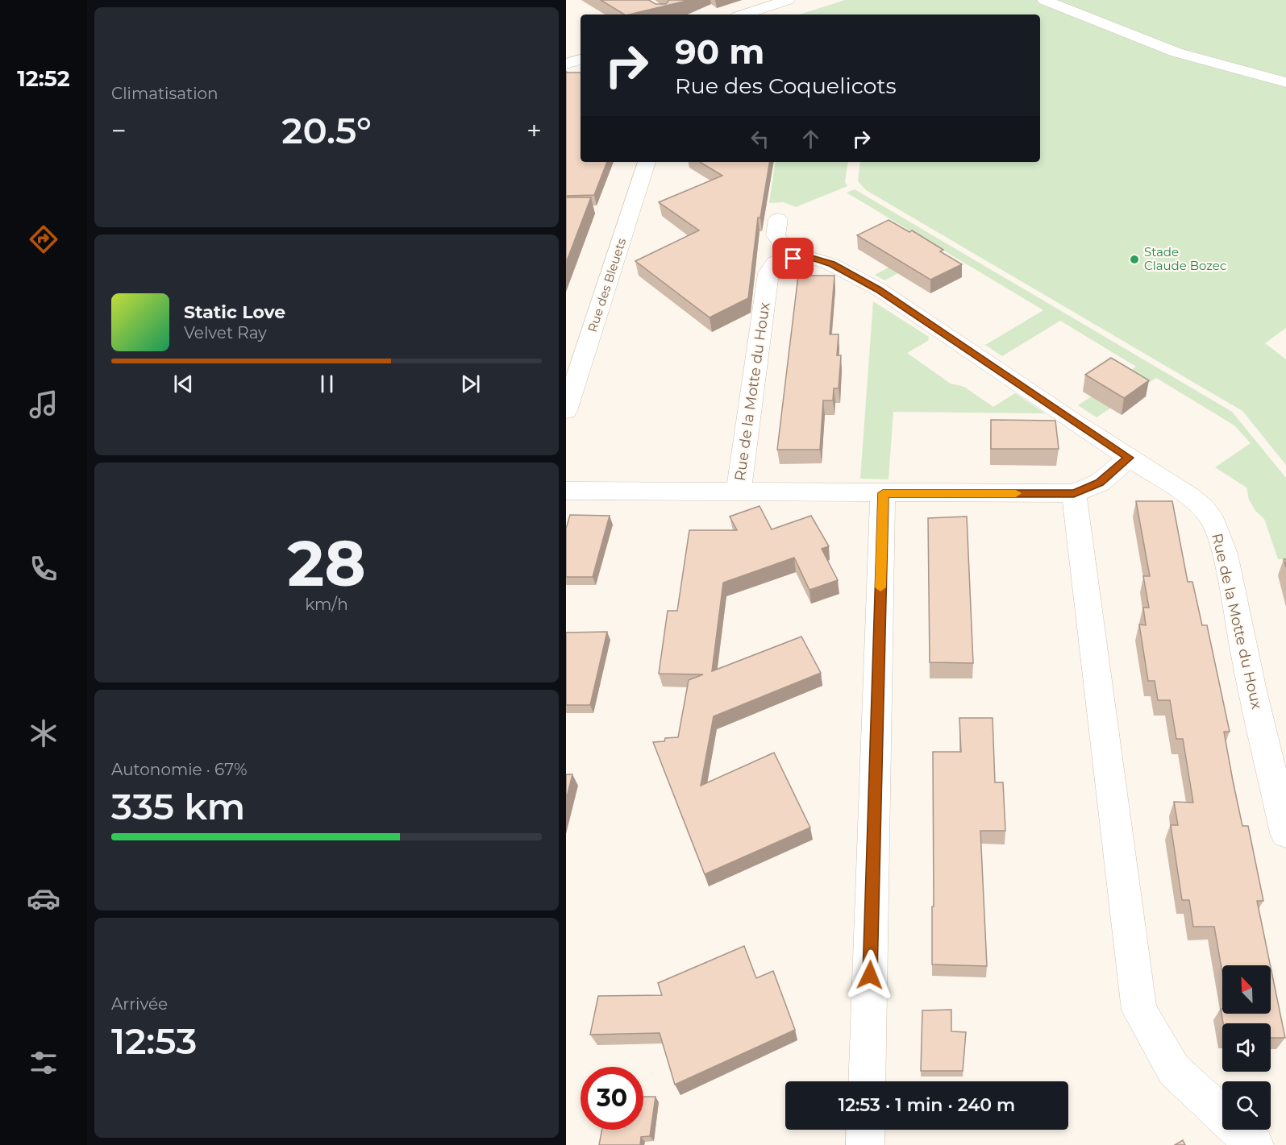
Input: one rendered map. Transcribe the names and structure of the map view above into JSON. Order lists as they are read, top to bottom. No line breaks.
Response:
{"streets":{"street":["Rue des Bleuets","Rue de la Motte du Houx"]},"places":["Stade Claude Bozec"],"north":"top left","page":{"tabs":"12:52","tile":["Climatisation",["28","km/h"],["Autonomie · 67%","335 km"],["Arrivée","12:53"]],"turn":["90 m","Rue des Coquelicots"],"heat":["−","20.5°","+"],"song":["Static Love","Velvet Ray"],"limit":"30","trip":"12:53 · 1 min · 240 m"}}
